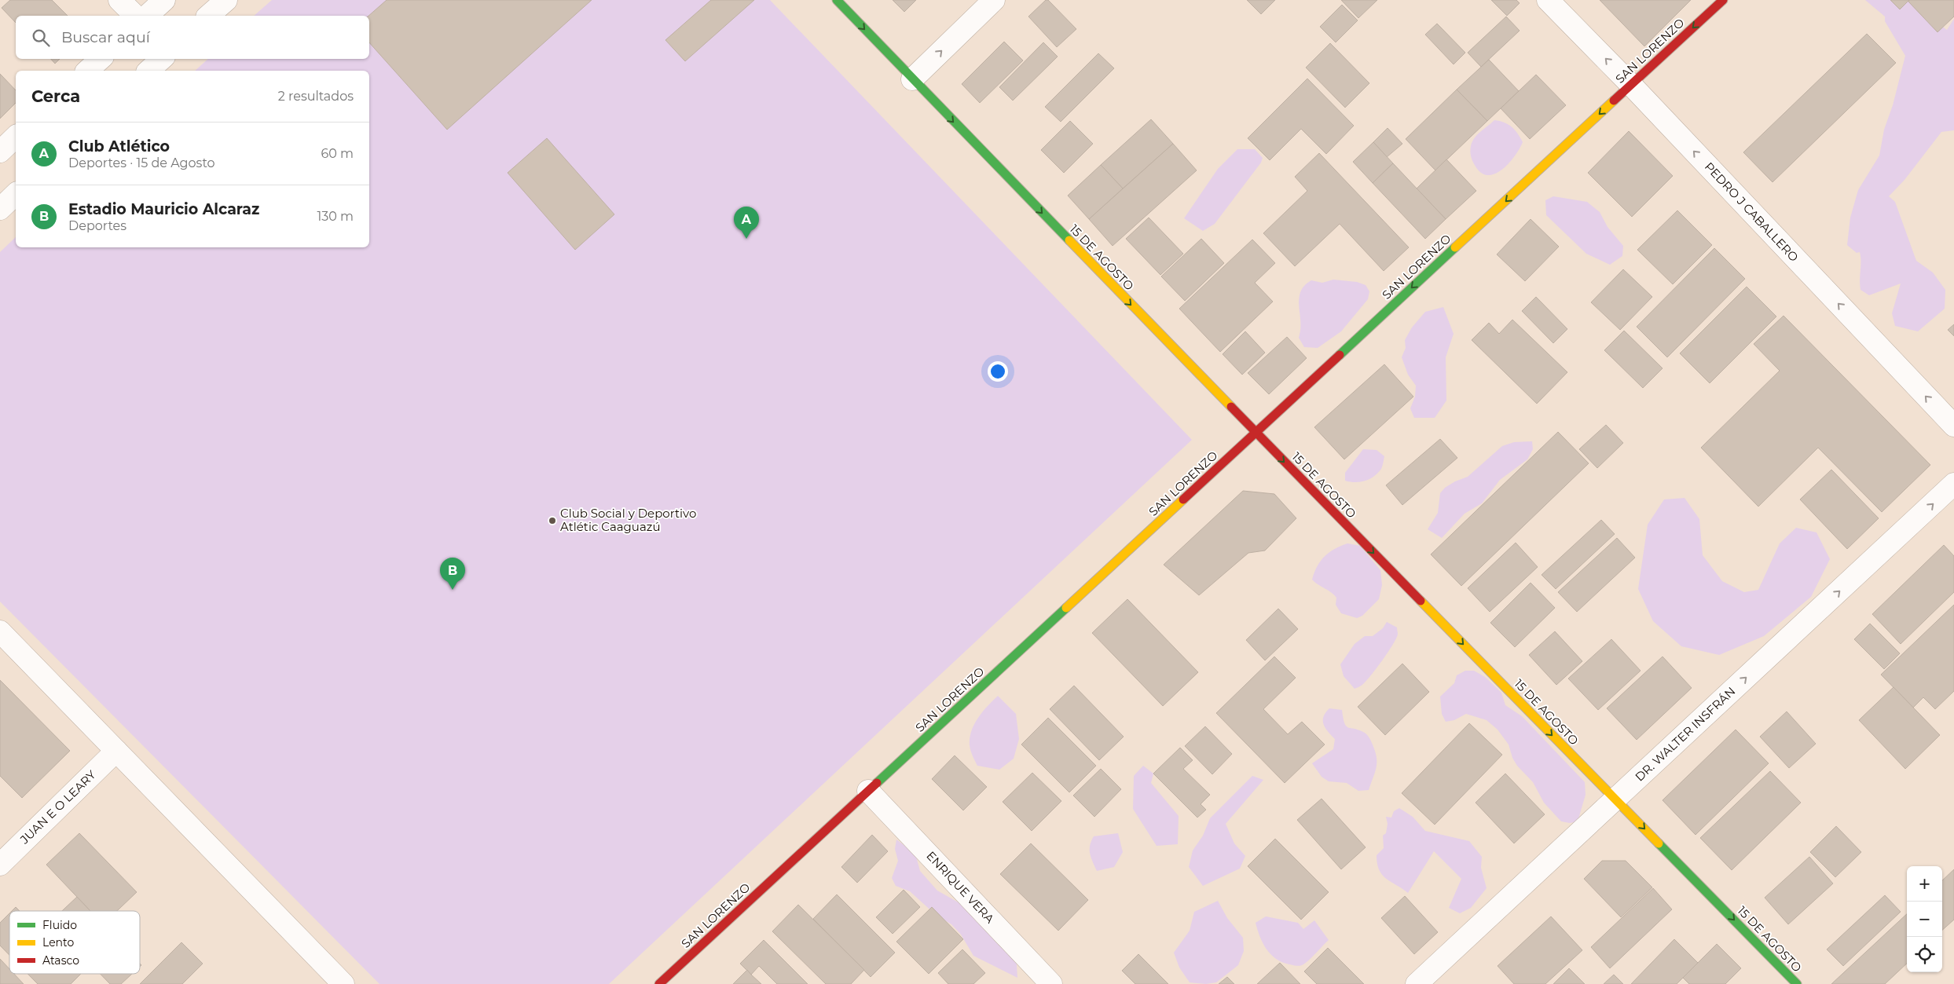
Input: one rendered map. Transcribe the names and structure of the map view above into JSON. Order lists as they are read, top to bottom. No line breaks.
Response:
{"streets":{"street":["SAN LORENZO","PEDRO J CABALLERO","15 DE AGOSTO","DR. WALTER INSFRÁN","JUAN E O LEARY","ENRIQUE VERA"]},"crossings":[["SAN LORENZO","PEDRO J CABALLERO"],["SAN LORENZO","15 DE AGOSTO"],["SAN LORENZO","ENRIQUE VERA"],["15 DE AGOSTO","DR. WALTER INSFRÁN"]],"one_way":["SAN LORENZO","PEDRO J CABALLERO","15 DE AGOSTO","DR. WALTER INSFRÁN"],"places":["Club Social y Deportivo Atlétic Caaguazú"],"legend":["Fluido","Lento","Atasco"],"page":{"search":"Buscar aquí","heading":["Cerca","2 resultados"],"list":[{"mark":"A","name":"Club Atlético","note":"Deportes · 15 de Agosto","value":"60 m"},{"mark":"B","name":"Estadio Mauricio Alcaraz","note":"Deportes","value":"130 m"}],"pins":["A","B"],"map_buttons":["+","−"]}}
